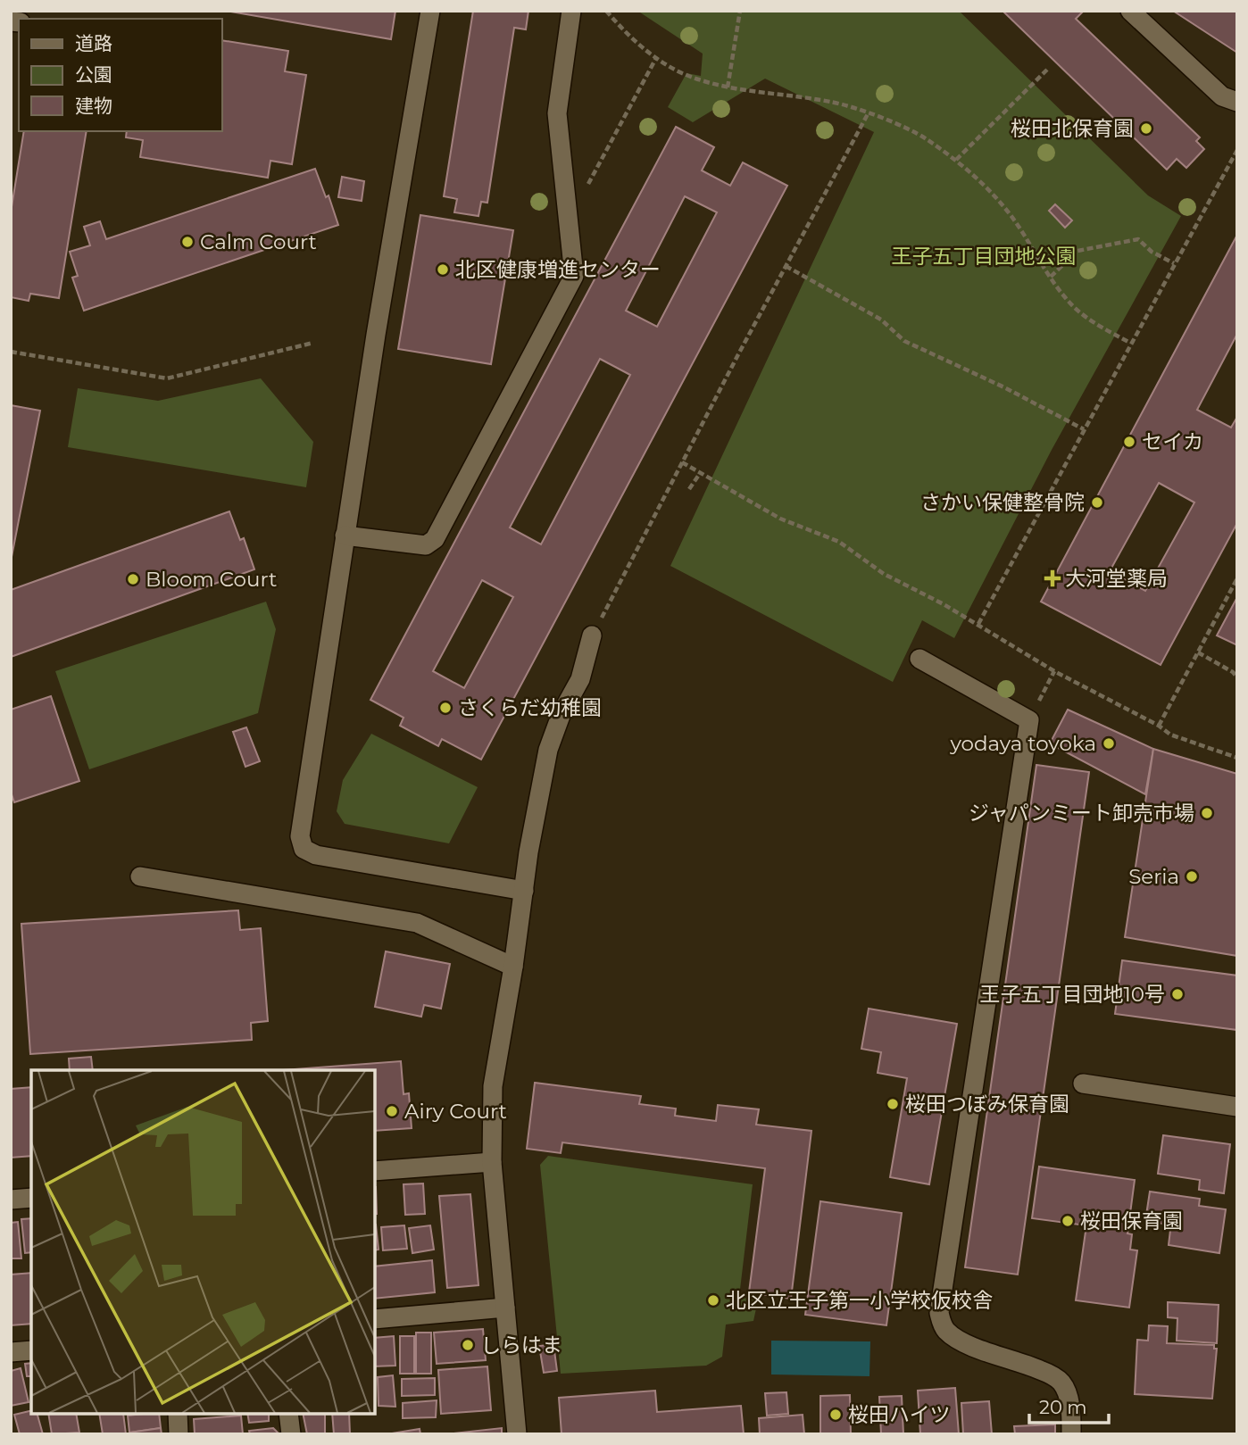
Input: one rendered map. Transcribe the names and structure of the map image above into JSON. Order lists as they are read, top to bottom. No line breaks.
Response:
{"parks":["王子五丁目団地公園"],"places":{"other":["桜田北保育園","Calm Court","北区健康増進センター","セイカ","さかい保健整骨院","Bloom Court","さくらだ幼稚園","yodaya toyoka","ジャパンミート卸売市場","Seria","王子五丁目団地10号","桜田つぼみ保育園","Airy Court","桜田保育園","北区立王子第一小学校仮校舎","しらはま","桜田ハイツ"],"health":["大河堂薬局"]},"legend":["道路","公園","建物"],"scale_bar":"20 m"}
